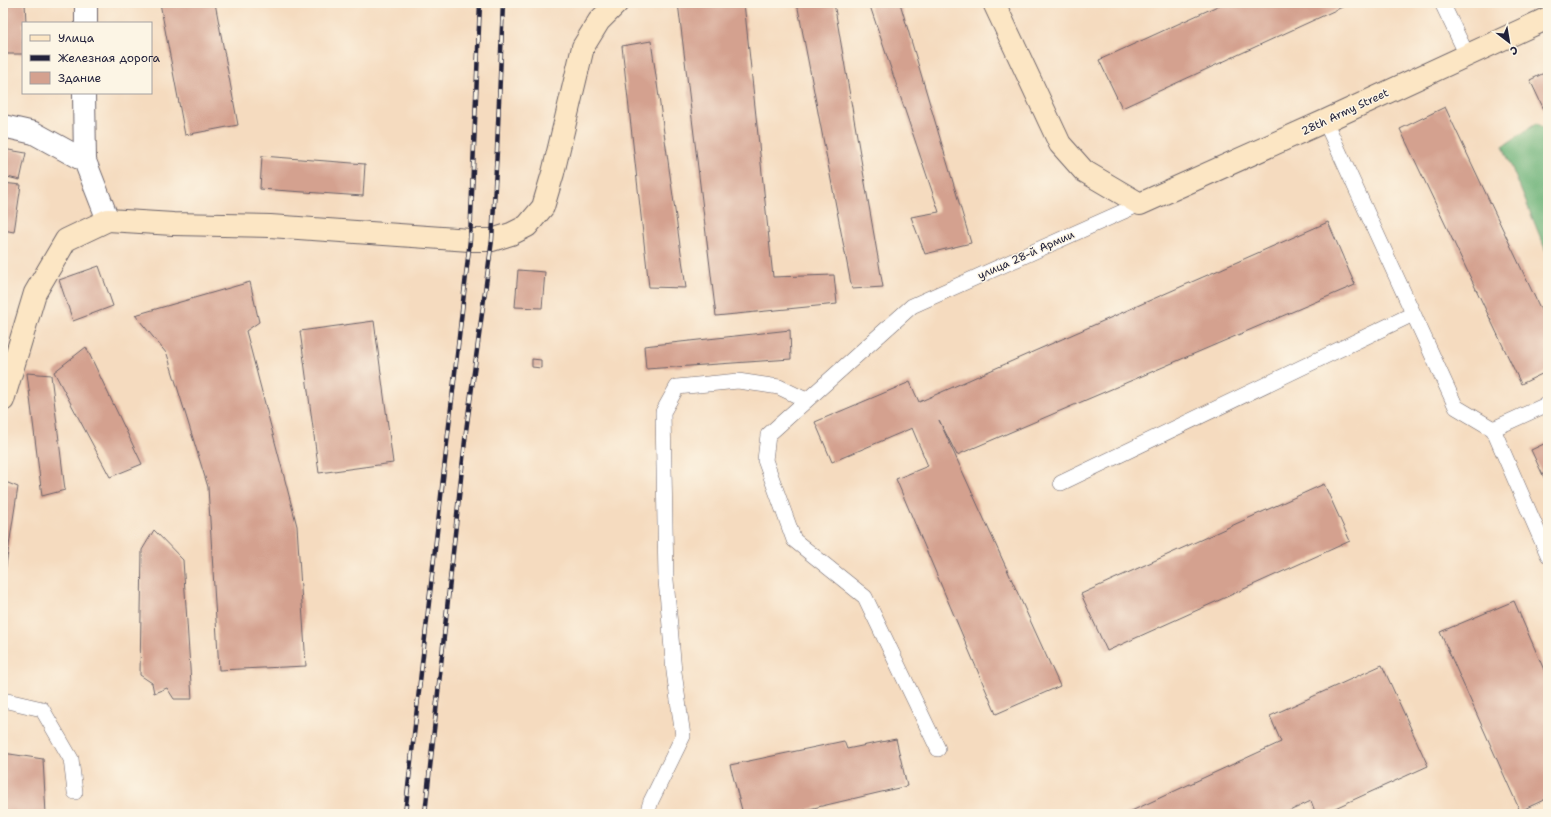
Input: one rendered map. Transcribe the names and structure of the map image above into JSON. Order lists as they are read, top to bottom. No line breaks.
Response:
{"streets":{"main road":["28th Army Street"],"lane":["улица 28-й Армии"]},"crossings":[["28th Army Street","улица 28-й Армии"]],"legend":["Улица","Железная дорога","Здание"],"north":"bottom right"}
